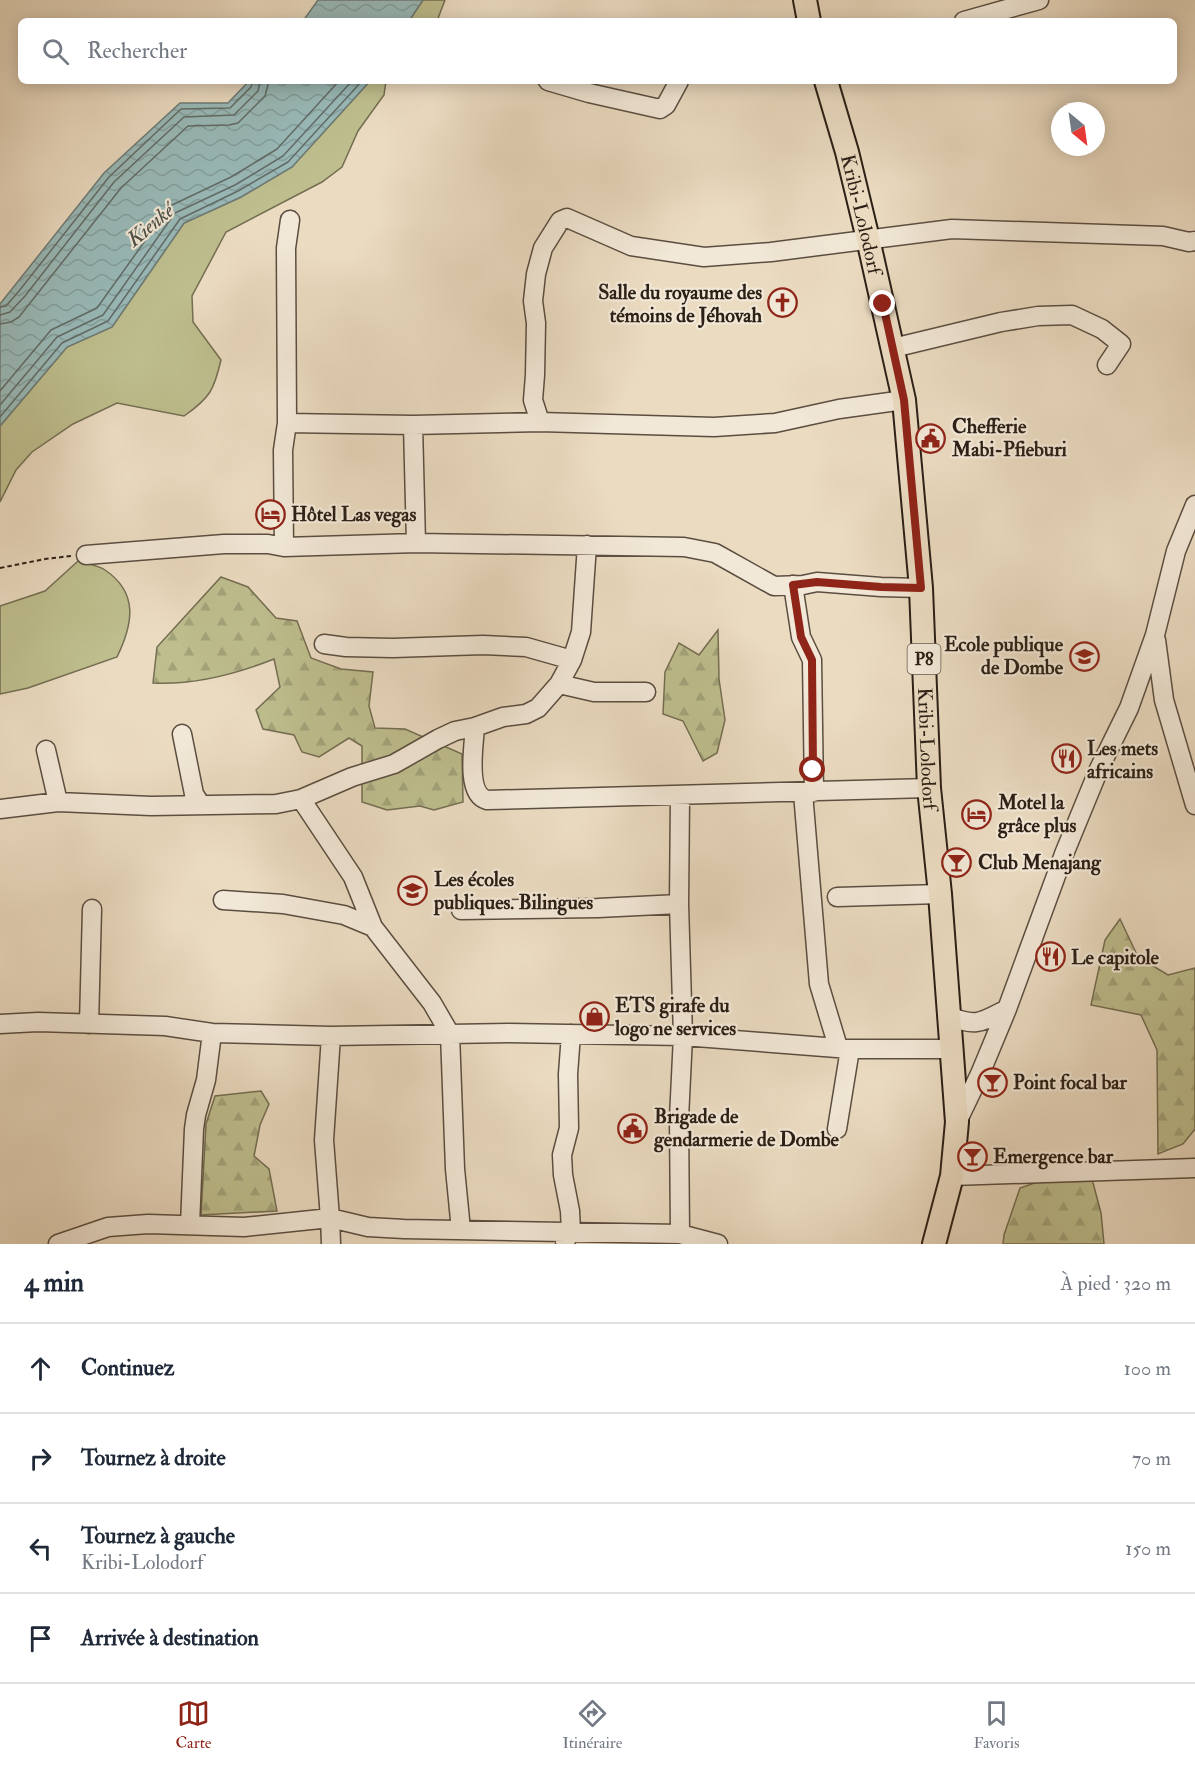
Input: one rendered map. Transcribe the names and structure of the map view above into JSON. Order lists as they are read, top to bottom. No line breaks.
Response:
{"streets":{"main road":["Kribi-Lolodorf","P8"]},"water":["Kienké"],"places":{"church":["Salle du royaume des témoins de Jéhovah"],"public building":["Chefferie Mabi-Pfieburi","Brigade de gendarmerie de Dombe"],"hotel":["Hôtel Las vegas","Motel la grâce plus"],"school or university":["Ecole publique de Dombe","Les écoles publiques. Bilingues"],"restaurant":["Les mets africains","Le capitole"],"bar":["Club Menajang","Point focal bar","Emergence bar"],"shop":["ETS girafe du logo ne services"]},"north":"bottom right","page":{"search":"Rechercher","heading":["4 min","À pied · 320 m"],"list":[["Continuez","100 m"],["Tournez à droite","70 m"],["Tournez à gauche","Kribi-Lolodorf","150 m"],"Arrivée à destination"],"nav":["Carte","Itinéraire","Favoris"]}}
